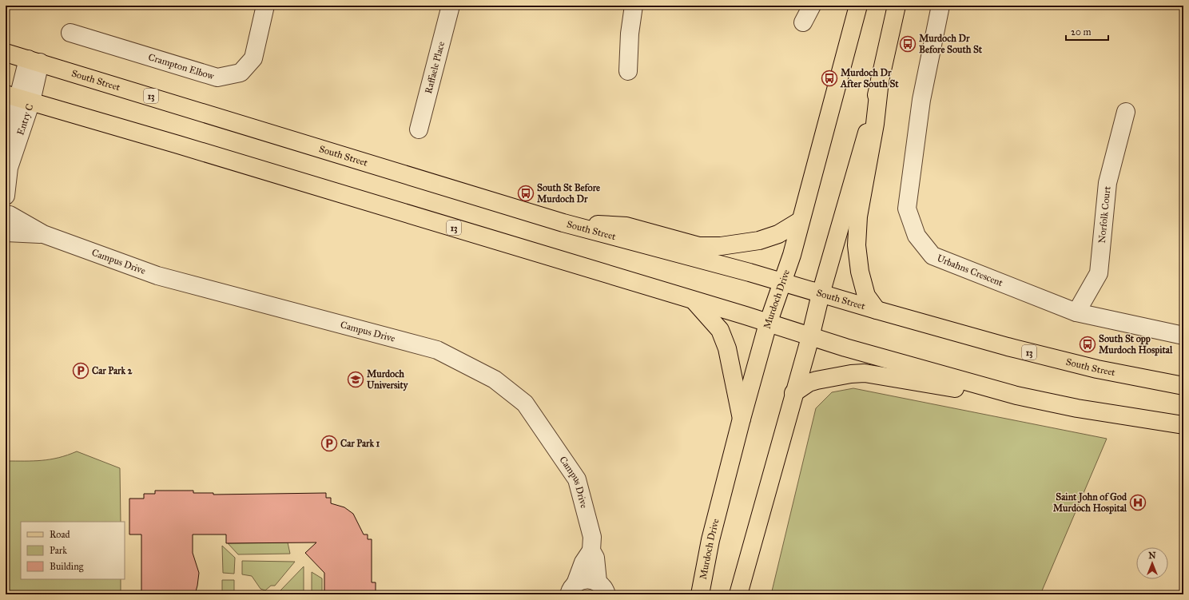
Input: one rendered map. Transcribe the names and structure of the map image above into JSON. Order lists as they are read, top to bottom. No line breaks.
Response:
{"streets":{"main road":["South Street","13","Murdoch Drive"],"street":["Crampton Elbow","Raffaele Place","Entry C","Norfolk Court","Campus Drive","Urbahns Crescent"]},"crossings":[["South Street","Entry C"],["South Street","Murdoch Drive"],["13","Entry C"],["13","Murdoch Drive"],["Norfolk Court","Urbahns Crescent"]],"places":{"bus stop":["Murdoch Dr Before South St","Murdoch Dr After South St","South St Before Murdoch Dr","South St opp Murdoch Hospital"],"parking":["Car Park 2","Car Park 1"],"school or university":["Murdoch University"],"hospital":["Saint John of God Murdoch Hospital"]},"legend":["Road","Park","Building"],"scale_bar":"20 m","north":"top"}
